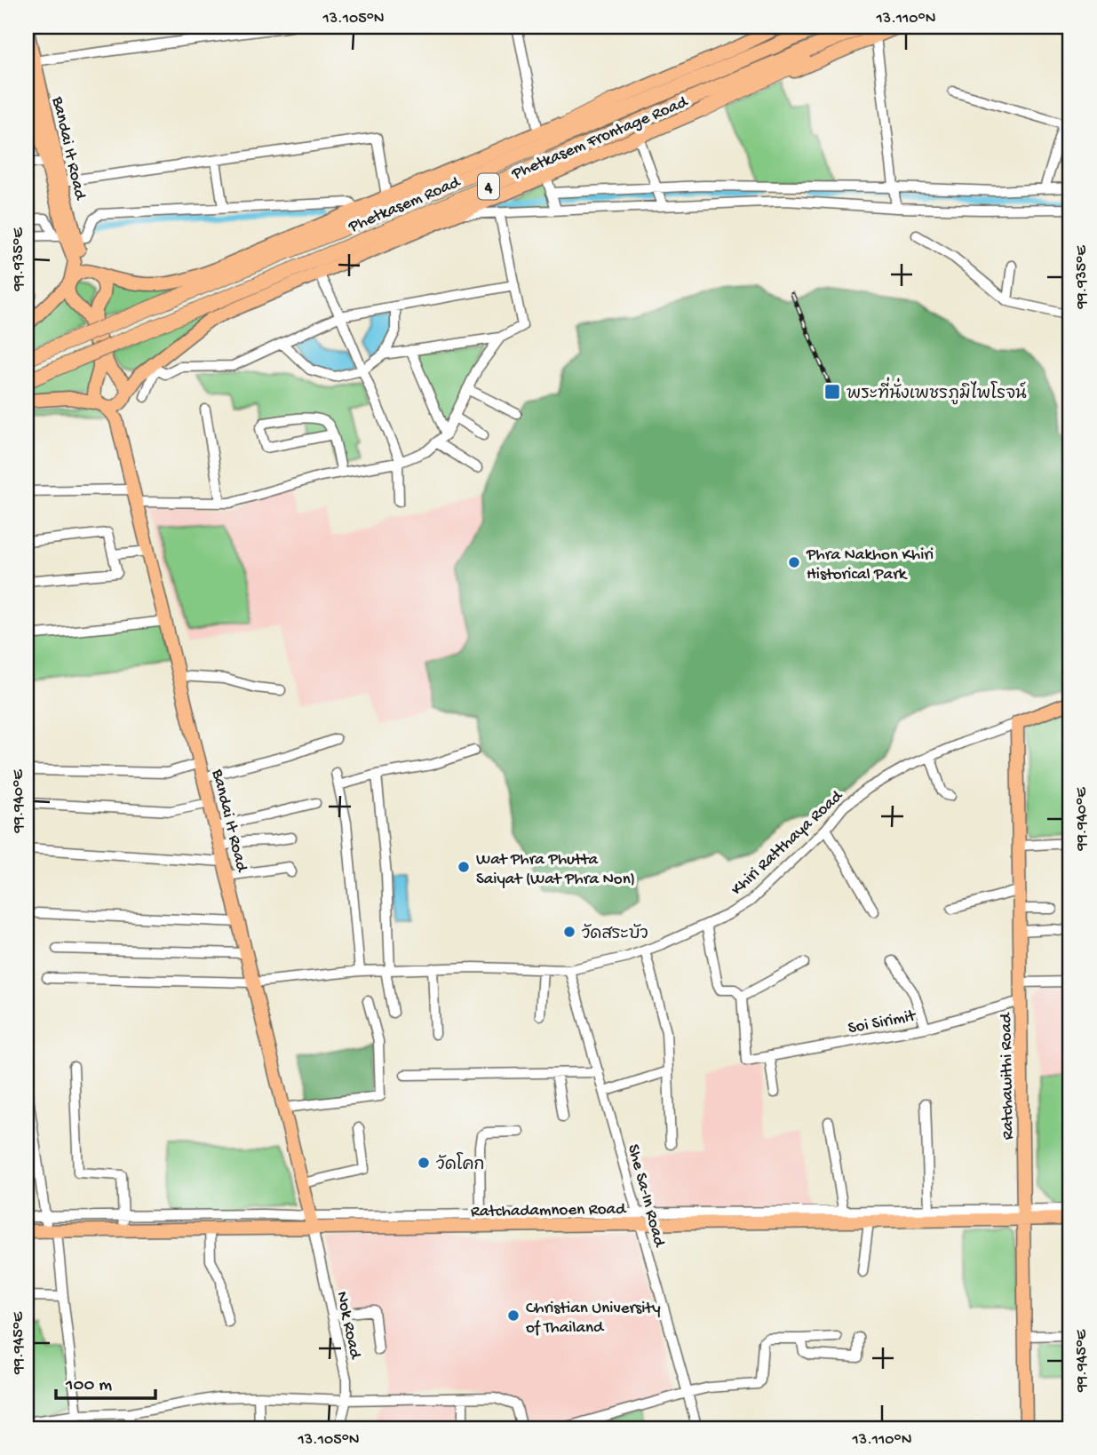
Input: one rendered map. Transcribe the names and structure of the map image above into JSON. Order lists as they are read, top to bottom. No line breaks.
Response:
{"streets":{"highway":["4","Phetkasem Road"],"main road":["Phetkasem Frontage Road","Bandai It Road","Khiri Ratthaya Road","Ratchawithi Road","Ratchadamnoen Road"],"street":["Soi Sirimit","She Sa-In Road","Nok Road"]},"crossings":[["Phetkasem Frontage Road","Bandai It Road"],["Bandai It Road","Khiri Ratthaya Road"],["Bandai It Road","Ratchadamnoen Road"],["Bandai It Road","Nok Road"],["Khiri Ratthaya Road","Ratchawithi Road"],["Khiri Ratthaya Road","She Sa-In Road"],["Soi Sirimit","Ratchawithi Road"],["Ratchawithi Road","Ratchadamnoen Road"],["She Sa-In Road","Ratchadamnoen Road"],["Ratchadamnoen Road","Nok Road"]],"places":{"transit":["พระที่นั่งเพชรภูมิไพโรจน์"],"other":["Phra Nakhon Khiri Historical Park","Wat Phra Phutta Saiyat (Wat Phra Non)","วัดสระบัว","วัดโคก","Christian University of Thailand"]},"scale_bar":"100 m","coordinates":["13.105°N","13.110°N","99.935°E","99.940°E","99.945°E"]}
